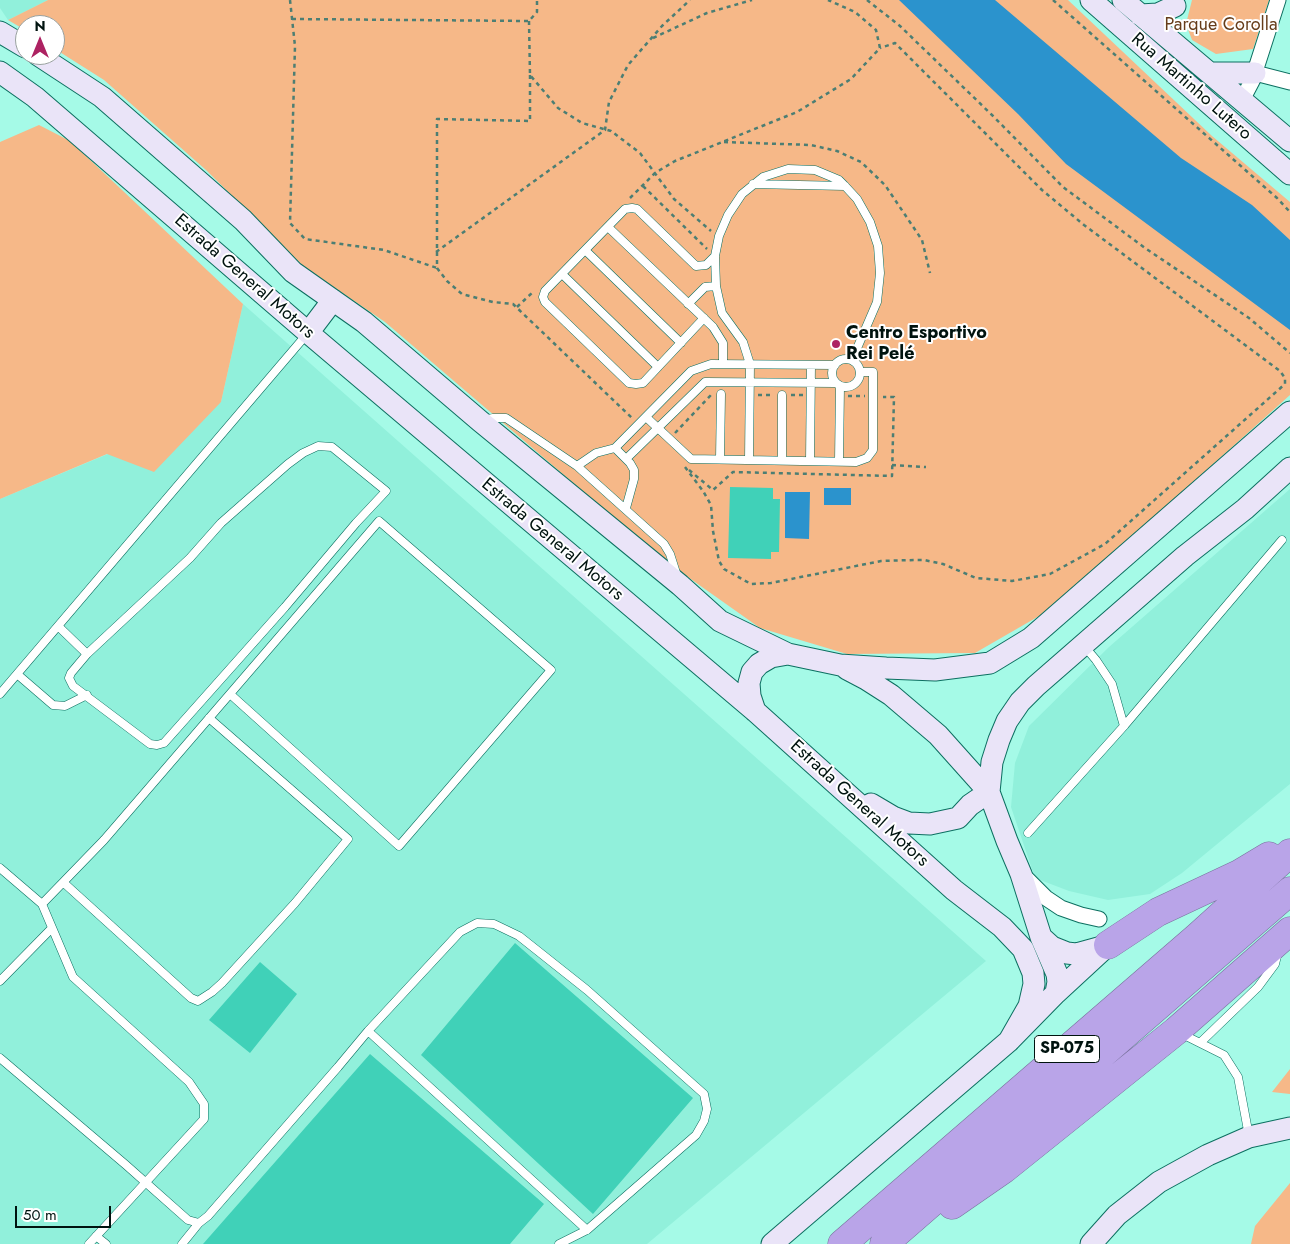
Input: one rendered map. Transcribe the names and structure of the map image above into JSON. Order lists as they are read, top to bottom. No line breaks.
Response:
{"streets":{"highway":["SP-075"],"main road":["Rua Martinho Lutero","Estrada General Motors"]},"parks":["Parque Corolla"],"places":["Centro Esportivo Rei Pelé"],"scale_bar":"50 m","north":"top"}
